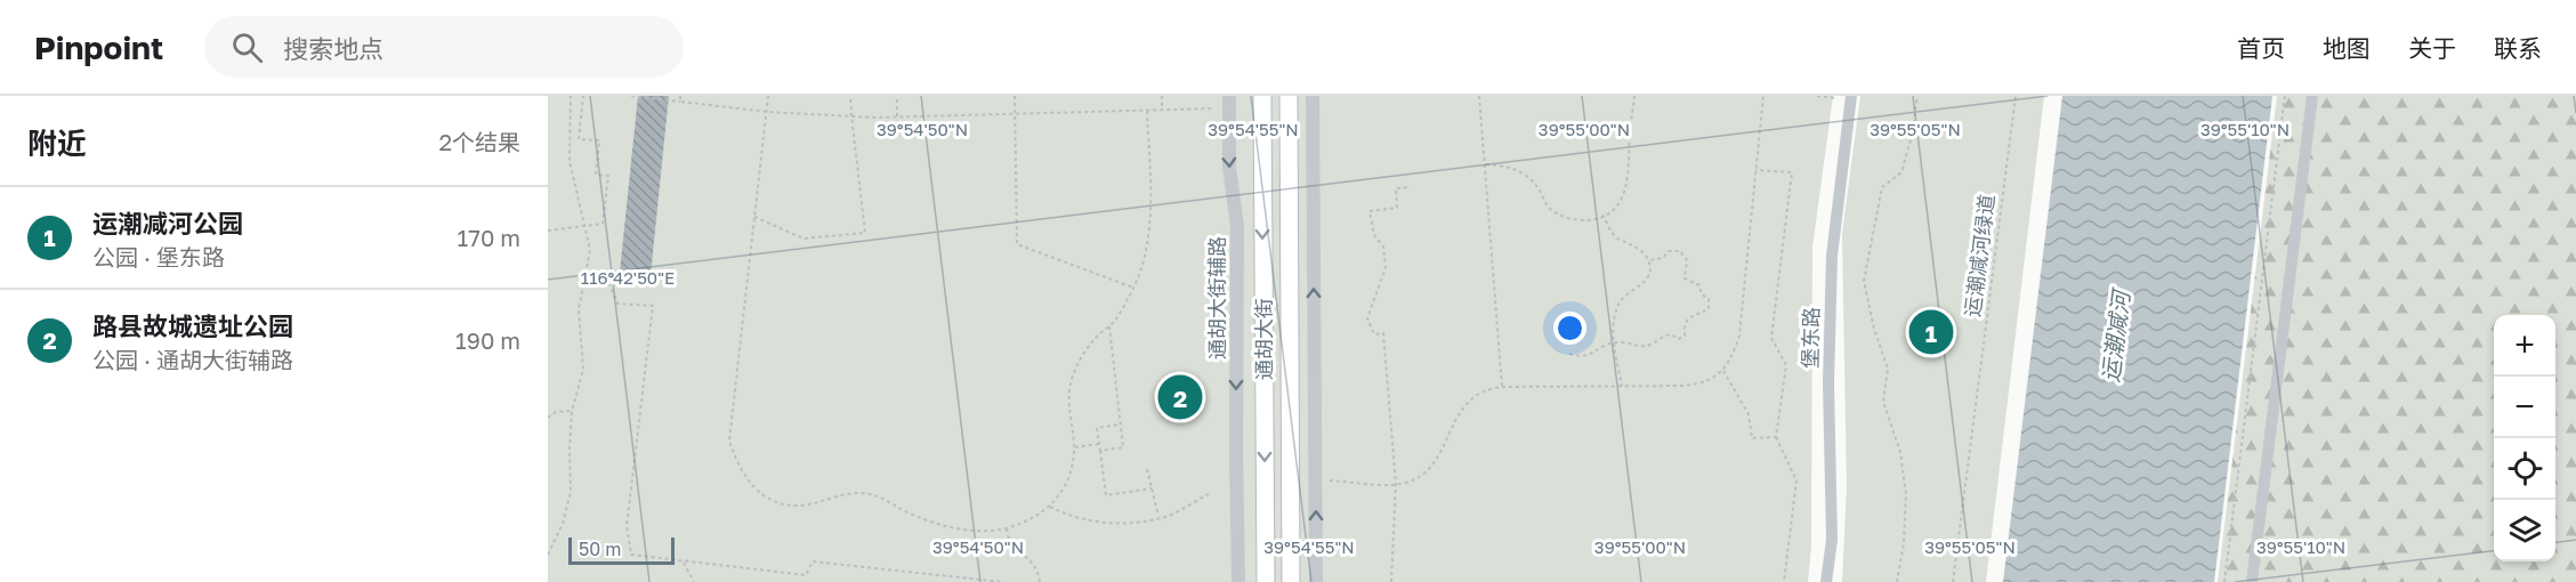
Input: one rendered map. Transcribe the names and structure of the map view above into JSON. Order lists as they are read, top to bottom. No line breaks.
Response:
{"streets":{"main road":["通胡大街"],"street":["通胡大街辅路","堡东路"],"path":["运潮减河绿道"]},"water":["运潮减河"],"scale_bar":"50 m","page":{"header":"Pinpoint","search":"搜索地点","nav":["首页","地图","关于","联系"],"heading":["附近","2个结果"],"list":[{"mark":"1","name":"运潮减河公园","note":"公园 · 堡东路","value":"170 m"},{"mark":"2","name":"路县故城遗址公园","note":"公园 · 通胡大街辅路","value":"190 m"}],"pins":["1","2"],"map_buttons":["+","−"],"scale":"50 m"},"coordinates":["39°54'50\"N","39°54'55\"N","39°55'00\"N","39°55'05\"N","39°55'10\"N","116°42'50\"E"]}
